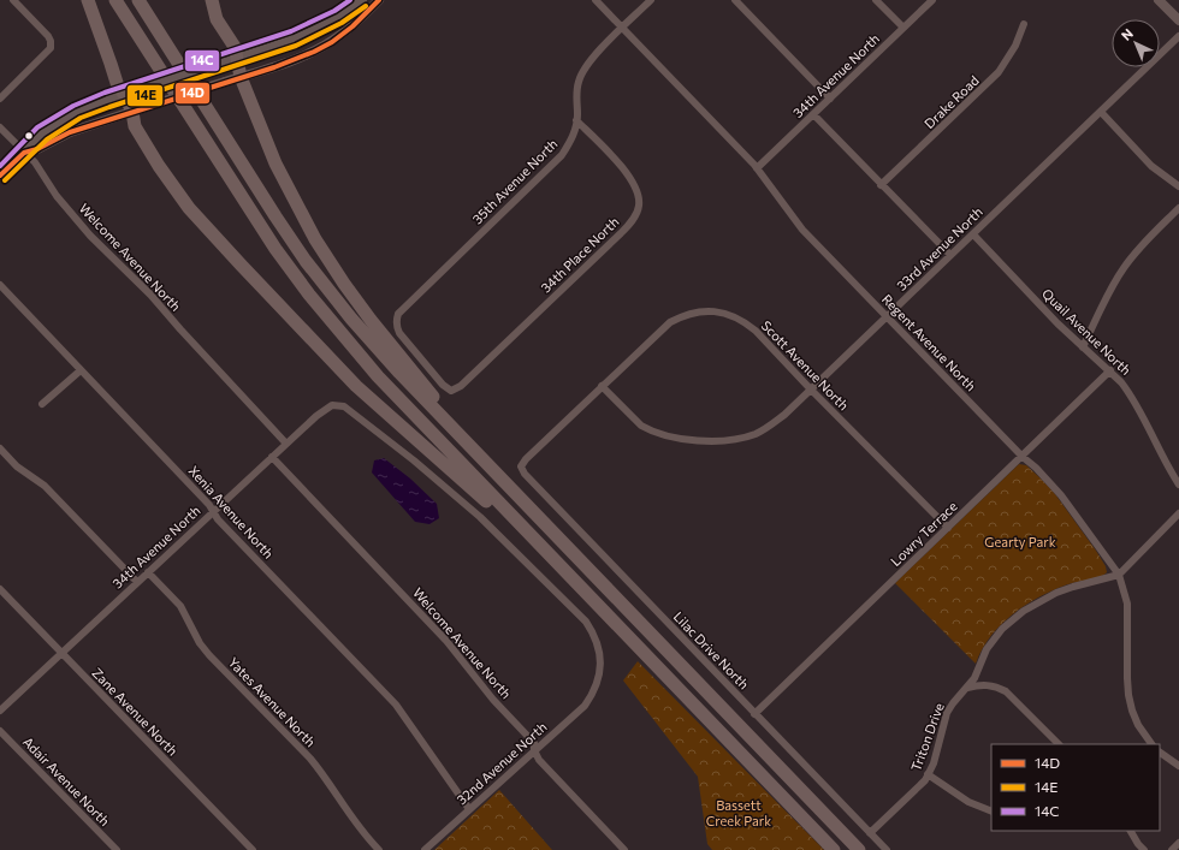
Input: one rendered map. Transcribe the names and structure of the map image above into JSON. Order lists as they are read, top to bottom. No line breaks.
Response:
{"streets":{"street":["34th Avenue North","Drake Road","35th Avenue North","33rd Avenue North","34th Place North","Welcome Avenue North","Quail Avenue North","Regent Avenue North","Scott Avenue North","Xenia Avenue North","Lowry Terrace","Lilac Drive North","Yates Avenue North","Zane Avenue North","Triton Drive","32nd Avenue North","Adair Avenue North"]},"crossings":[["34th Avenue North","Welcome Avenue North"],["34th Avenue North","Regent Avenue North"],["34th Avenue North","Xenia Avenue North"],["34th Avenue North","Yates Avenue North"],["34th Avenue North","Zane Avenue North"],["34th Avenue North","32nd Avenue North"],["35th Avenue North","34th Place North"],["35th Avenue North","Regent Avenue North"],["33rd Avenue North","Quail Avenue North"],["33rd Avenue North","Regent Avenue North"],["33rd Avenue North","Scott Avenue North"],["Welcome Avenue North","32nd Avenue North"],["Quail Avenue North","Lowry Terrace"],["Regent Avenue North","Lowry Terrace"],["Regent Avenue North","Triton Drive"],["Scott Avenue North","Lowry Terrace"],["Scott Avenue North","Lilac Drive North"],["Xenia Avenue North","32nd Avenue North"],["Lowry Terrace","Lilac Drive North"],["Lilac Drive North","Triton Drive"]],"parks":["Gearty Park","Bassett Creek Park"],"lines":["transit line 14D","transit line 14C","transit line 14E"],"legend":["14D","14E","14C"],"north":"top left"}
